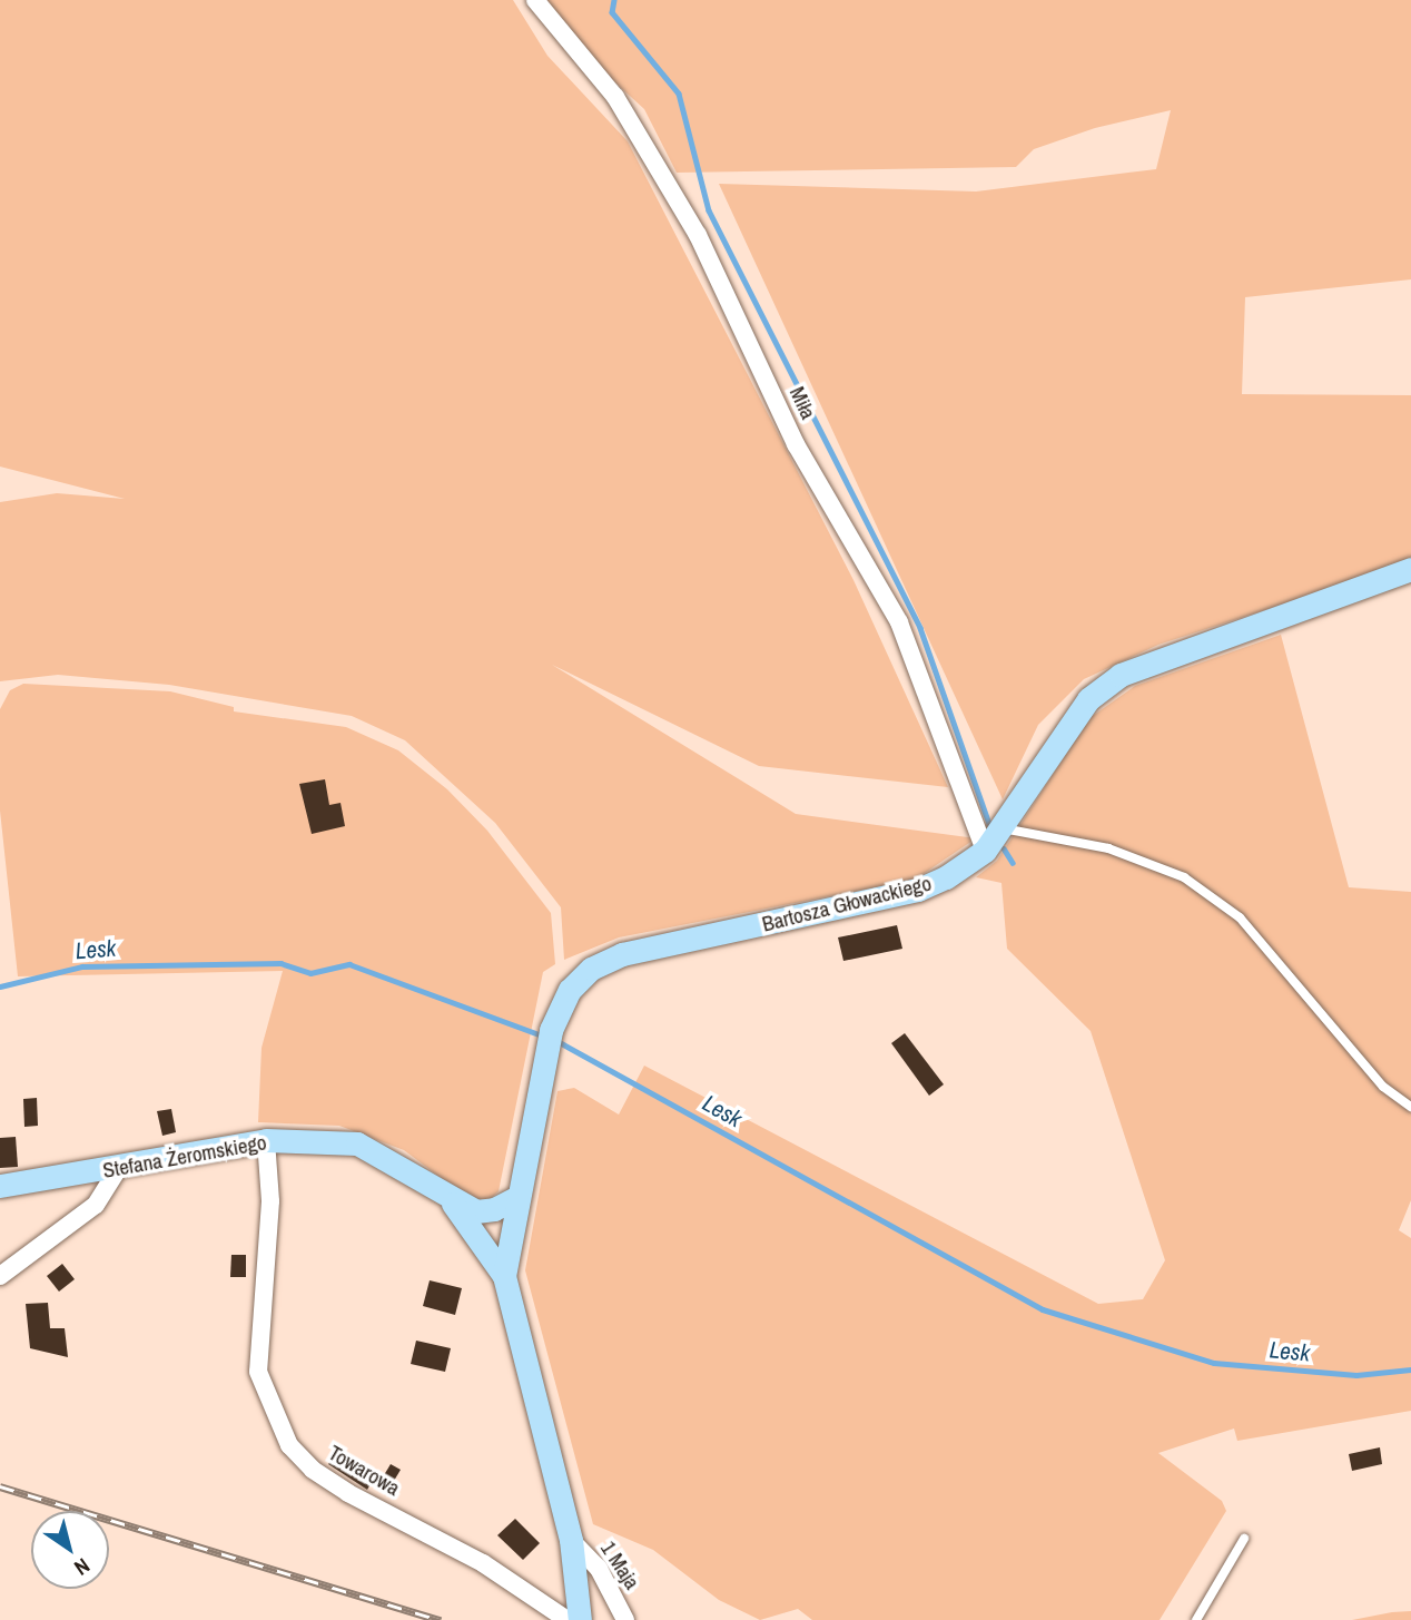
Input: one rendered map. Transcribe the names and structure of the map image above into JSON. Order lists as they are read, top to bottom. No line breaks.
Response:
{"streets":{"street":["Miła","Bartosza Głowackiego","Stefana Żeromskiego","Towarowa","1 Maja"]},"crossings":[["Miła","Bartosza Głowackiego"],["Bartosza Głowackiego","Stefana Żeromskiego"],["Stefana Żeromskiego","Towarowa"],["Stefana Żeromskiego","1 Maja"]],"water":["Lesk"],"north":"bottom right"}
